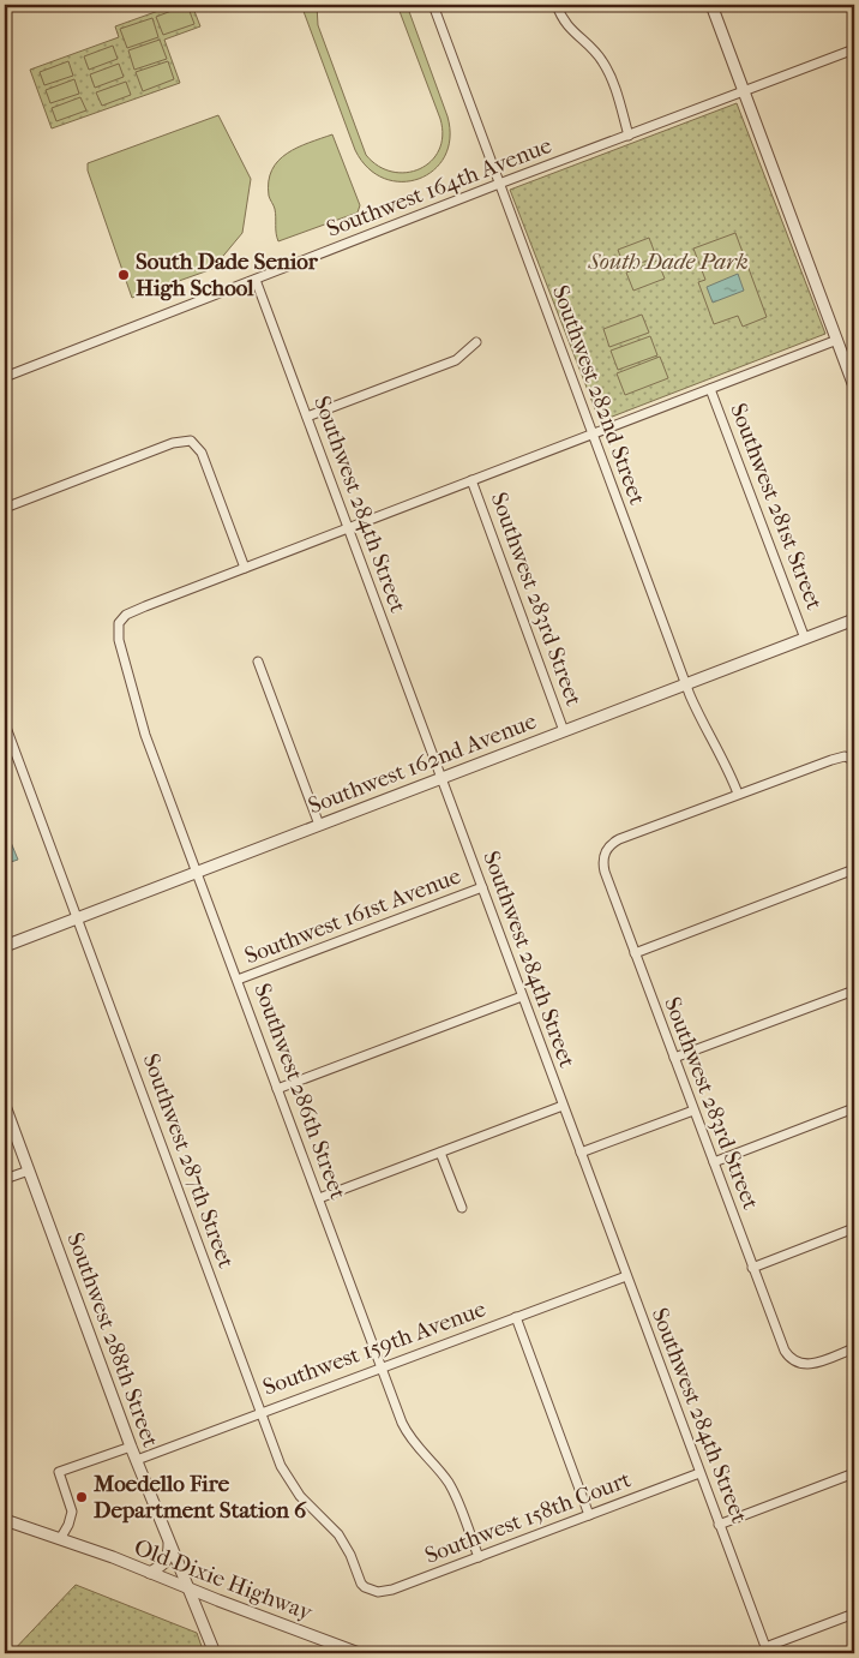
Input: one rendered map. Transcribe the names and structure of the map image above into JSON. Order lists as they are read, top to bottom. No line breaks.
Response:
{"streets":{"street":["Southwest 164th Avenue","Southwest 282nd Street","Southwest 284th Street","Southwest 281st Street","Southwest 283rd Street","Southwest 162nd Avenue","Southwest 161st Avenue","Southwest 286th Street","Southwest 287th Street","Southwest 288th Street","Southwest 159th Avenue","Southwest 158th Court","Old Dixie Highway"]},"crossings":[["Southwest 164th Avenue","Southwest 282nd Street"],["Southwest 164th Avenue","Southwest 284th Street"],["Southwest 282nd Street","Southwest 283rd Street"],["Southwest 282nd Street","Southwest 162nd Avenue"],["Southwest 284th Street","Southwest 162nd Avenue"],["Southwest 284th Street","Southwest 161st Avenue"],["Southwest 284th Street","Southwest 159th Avenue"],["Southwest 284th Street","Southwest 158th Court"],["Southwest 281st Street","Southwest 162nd Avenue"],["Southwest 283rd Street","Southwest 162nd Avenue"],["Southwest 162nd Avenue","Southwest 286th Street"],["Southwest 162nd Avenue","Southwest 287th Street"],["Southwest 161st Avenue","Southwest 286th Street"],["Southwest 286th Street","Southwest 159th Avenue"],["Southwest 286th Street","Southwest 158th Court"],["Southwest 287th Street","Southwest 159th Avenue"],["Southwest 287th Street","Southwest 158th Court"],["Southwest 288th Street","Southwest 159th Avenue"],["Southwest 288th Street","Old Dixie Highway"]],"parks":["South Dade Park"],"places":["South Dade Senior High School","Moedello Fire Department Station 6"]}
